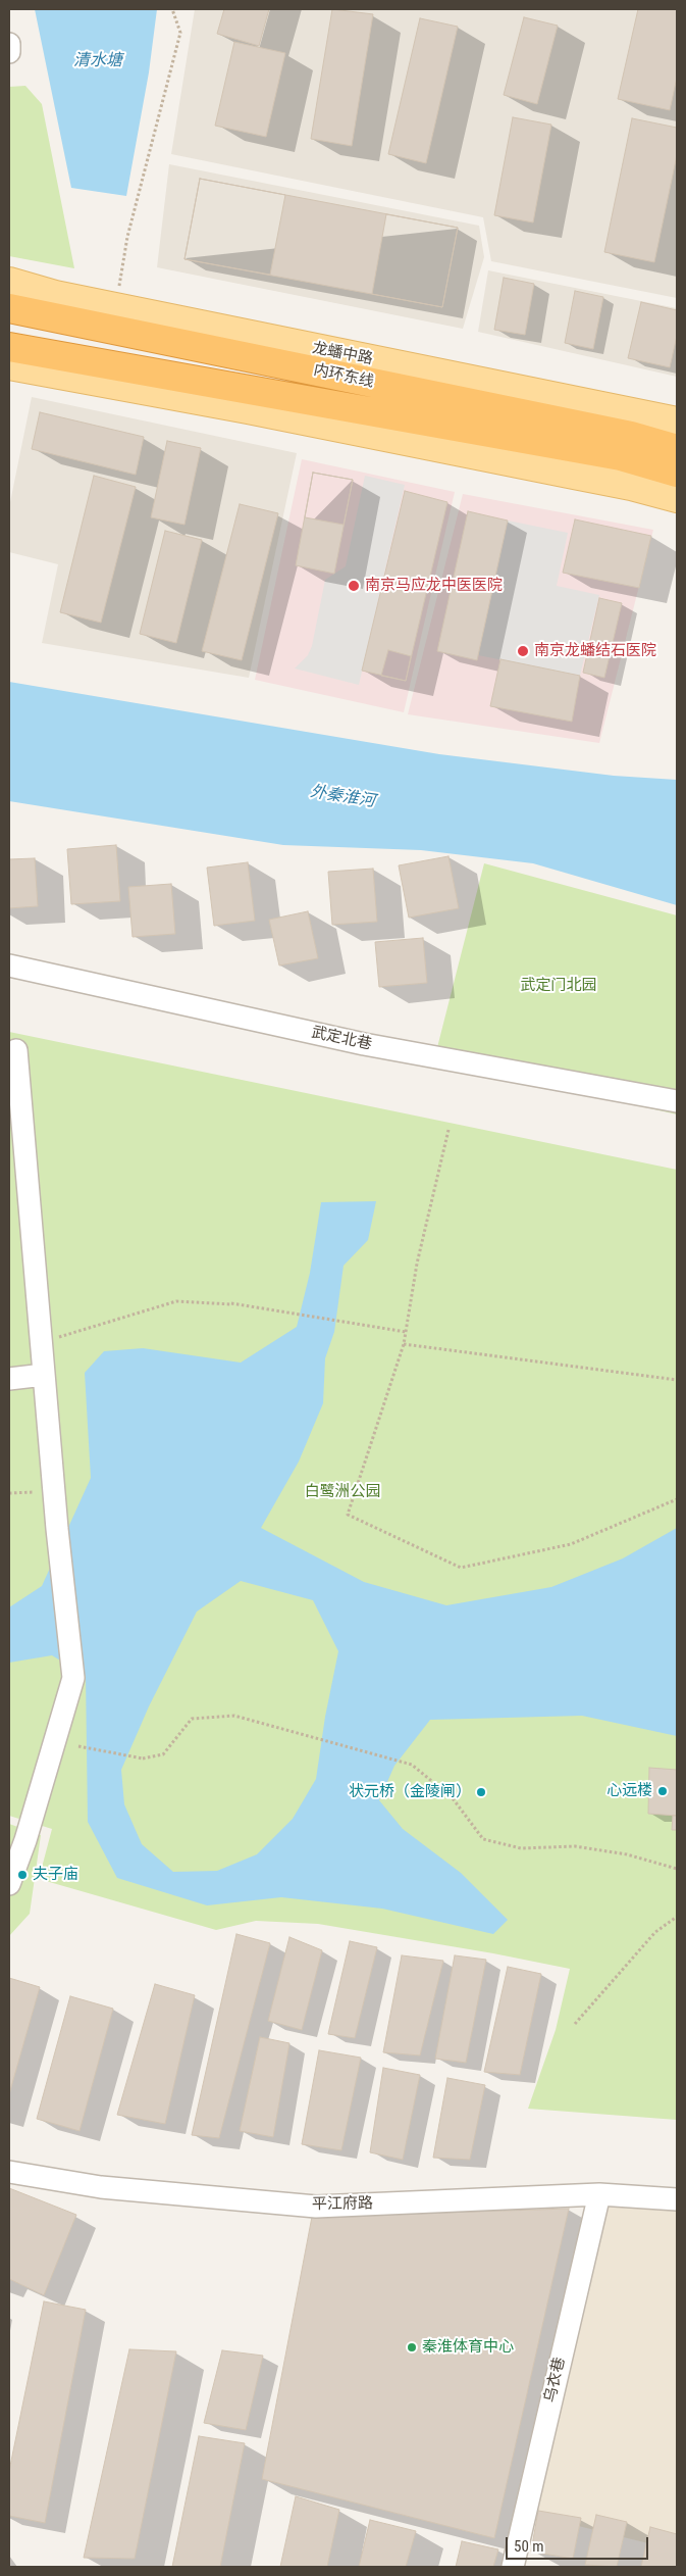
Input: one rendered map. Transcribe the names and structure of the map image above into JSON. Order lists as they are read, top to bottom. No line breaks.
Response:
{"streets":{"highway":["内环东线"],"main road":["龙蟠中路"],"street":["武定北巷","平江府路","乌衣巷"]},"crossings":[["平江府路","乌衣巷"]],"water":["清水塘","外秦淮河"],"parks":["武定门北园","白鹭洲公园"],"places":["南京马应龙中医医院","南京龙蟠结石医院","心远楼","状元桥（金陵闸）","夫子庙","秦淮体育中心"],"scale_bar":"50 m"}
